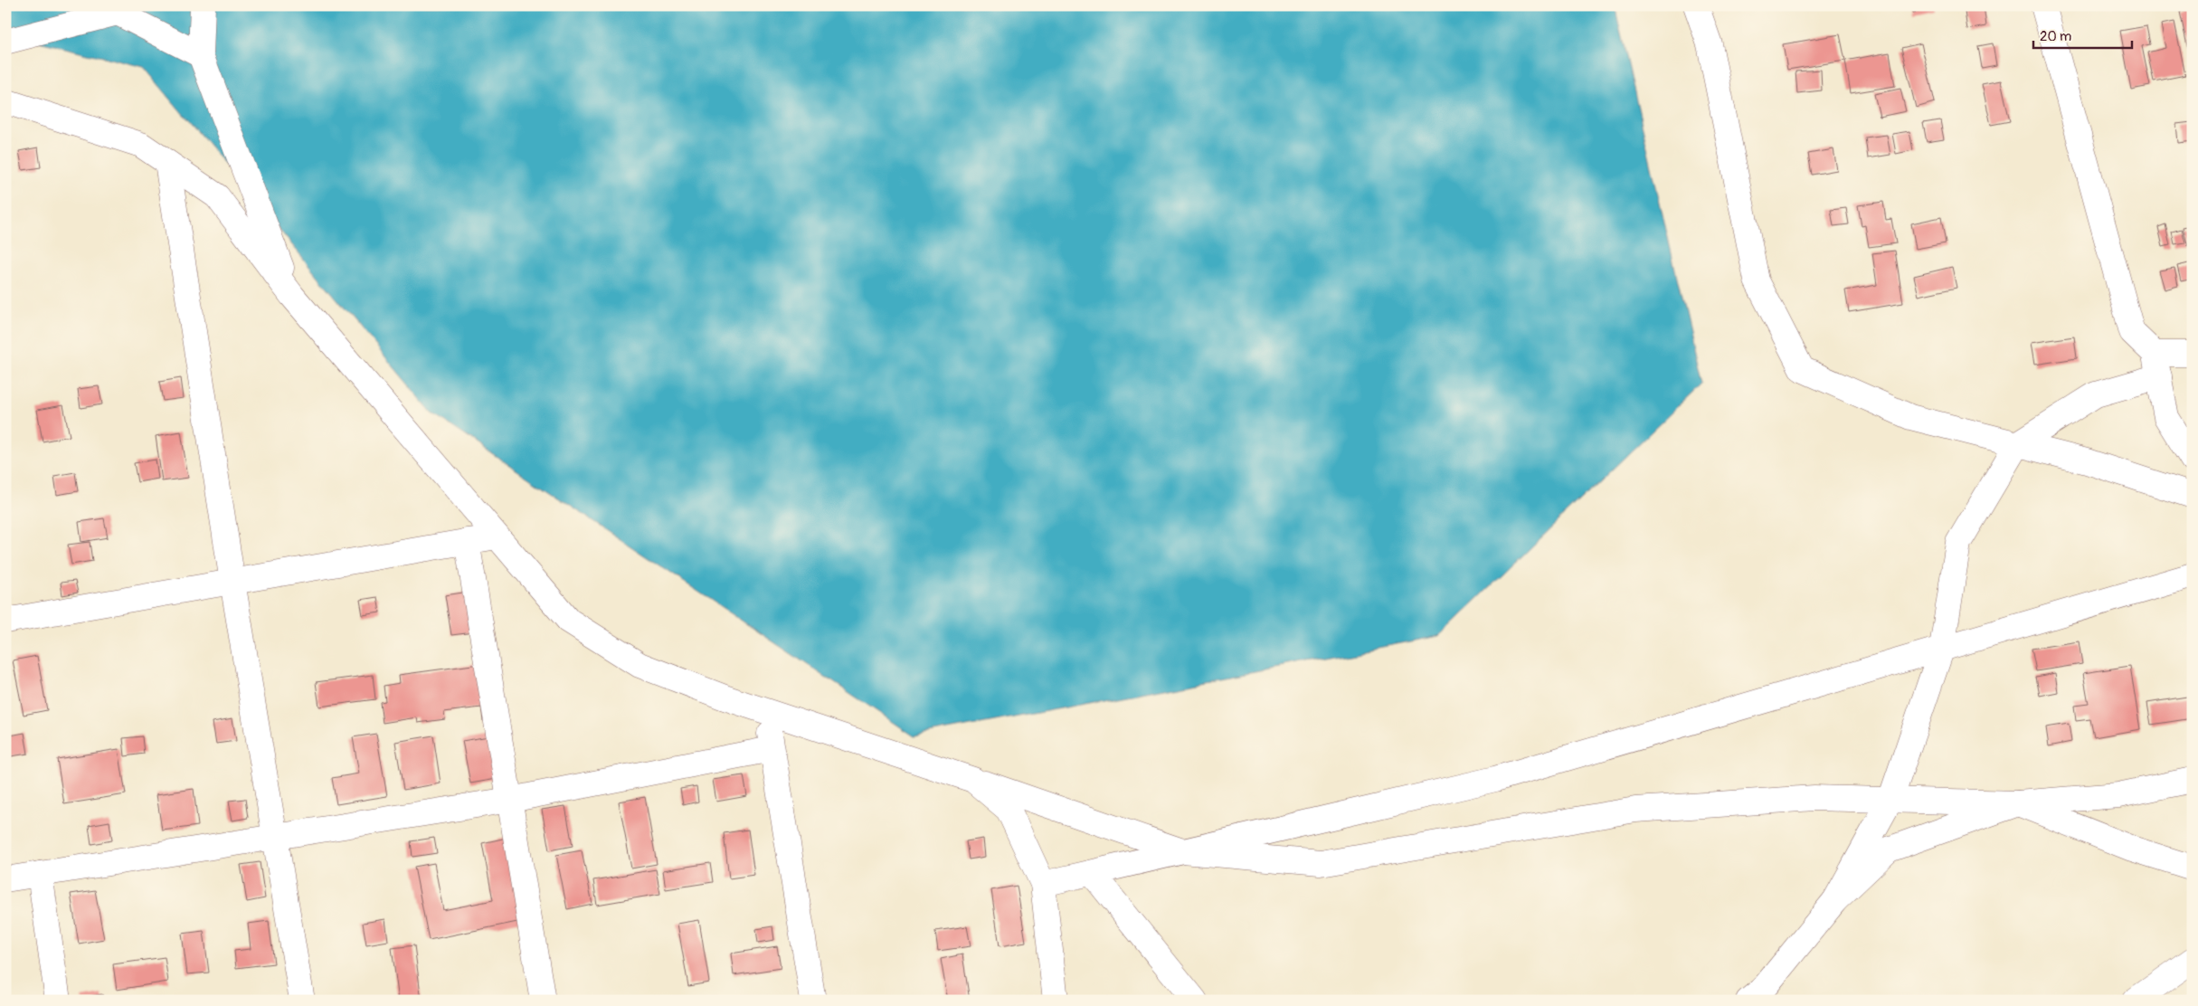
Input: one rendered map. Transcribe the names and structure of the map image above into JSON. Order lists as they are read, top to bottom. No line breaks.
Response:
{"scale_bar":"20 m"}
